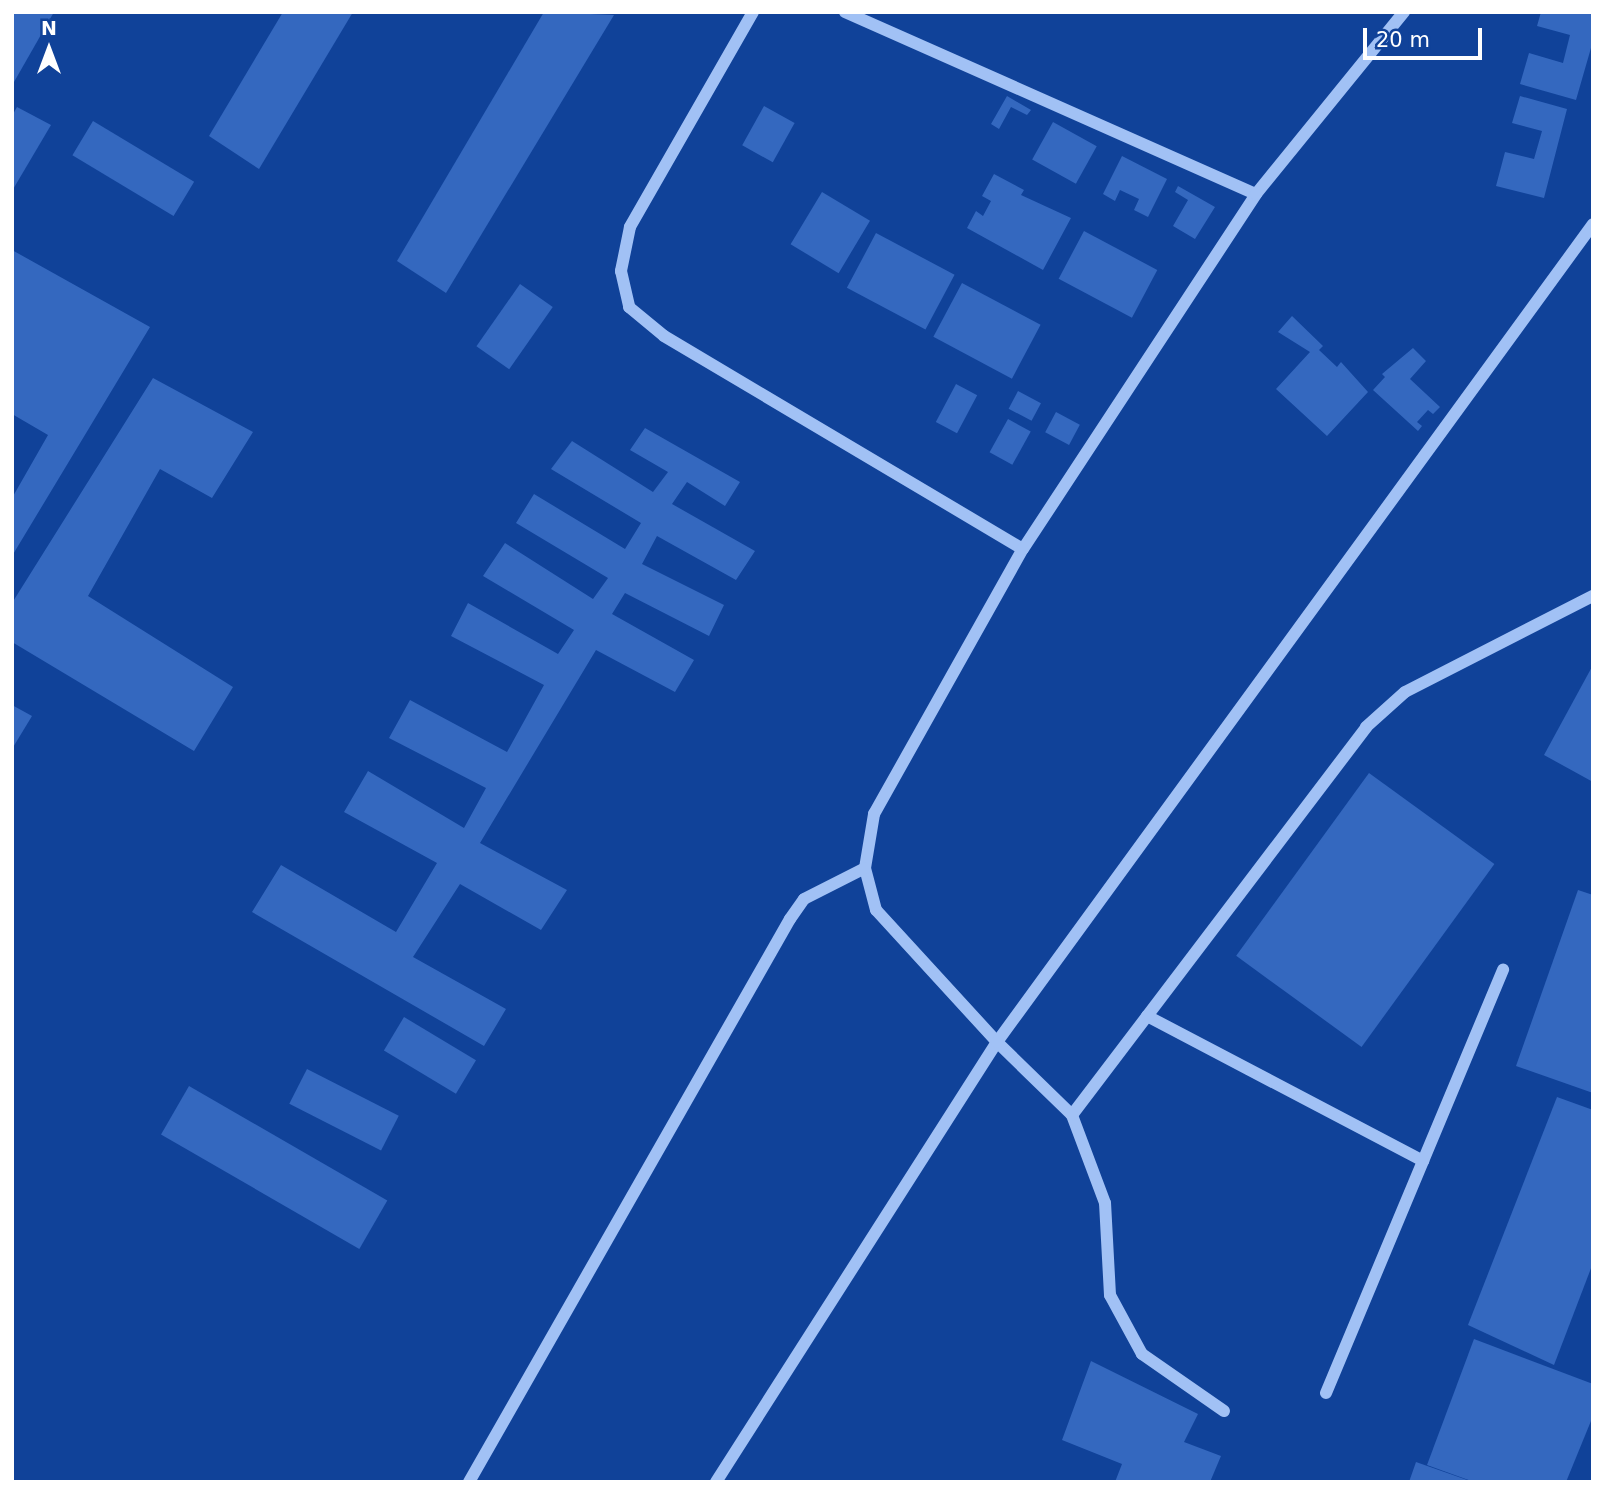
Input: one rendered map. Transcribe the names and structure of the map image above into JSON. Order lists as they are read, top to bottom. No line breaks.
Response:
{"scale_bar":"20 m","north":"top"}
